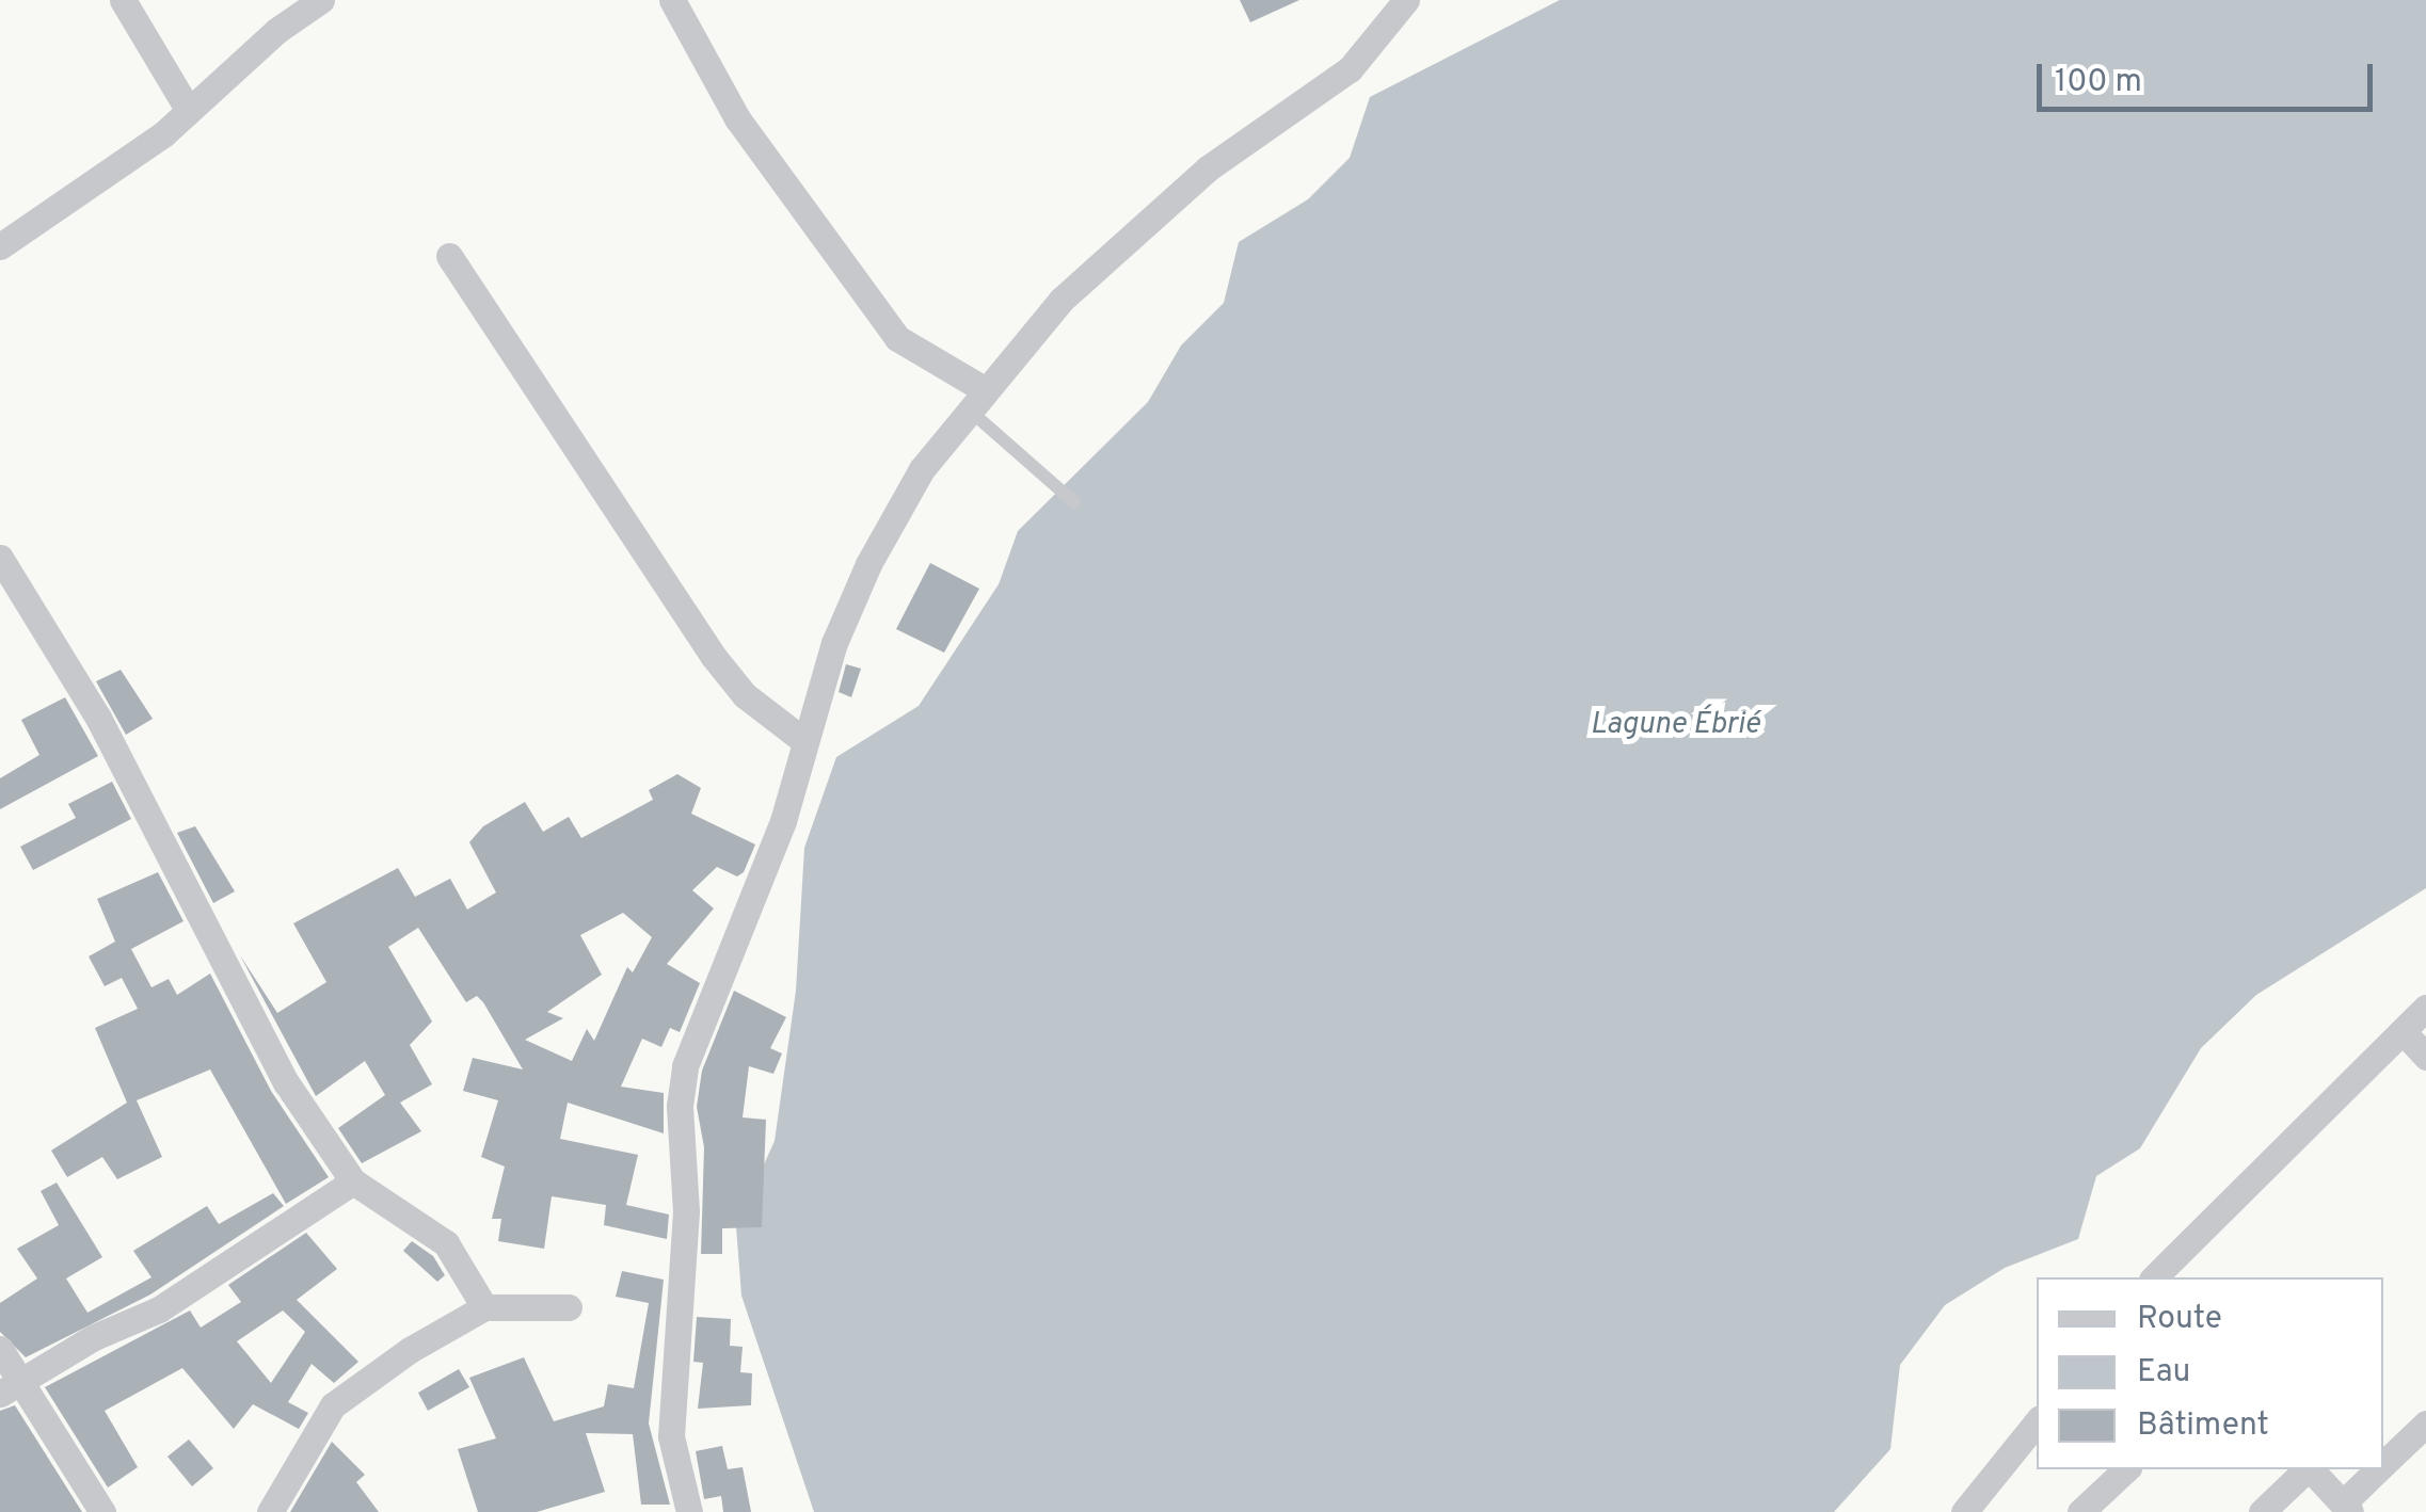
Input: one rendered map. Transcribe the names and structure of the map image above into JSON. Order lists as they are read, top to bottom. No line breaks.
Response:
{"water":["Lagune Ébrié"],"legend":["Route","Eau","Bâtiment"],"scale_bar":"100 m"}
